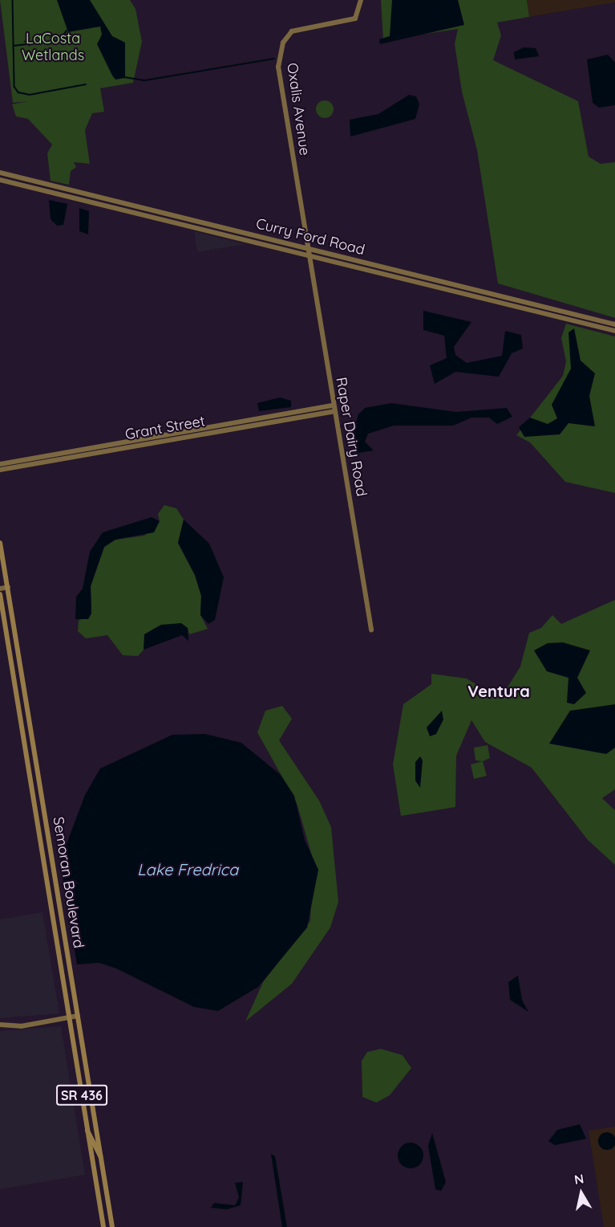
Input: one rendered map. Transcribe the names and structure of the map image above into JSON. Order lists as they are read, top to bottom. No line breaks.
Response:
{"streets":{"main road":["Oxalis Avenue","Curry Ford Road","Grant Street","Raper Dairy Road","Semoran Boulevard","SR 436"]},"crossings":[["Oxalis Avenue","Curry Ford Road"],["Oxalis Avenue","Raper Dairy Road"],["Curry Ford Road","Raper Dairy Road"],["Grant Street","Raper Dairy Road"]],"districts":["Ventura"],"water":["Lake Fredrica"],"parks":["LaCosta Wetlands"],"north":"top"}
